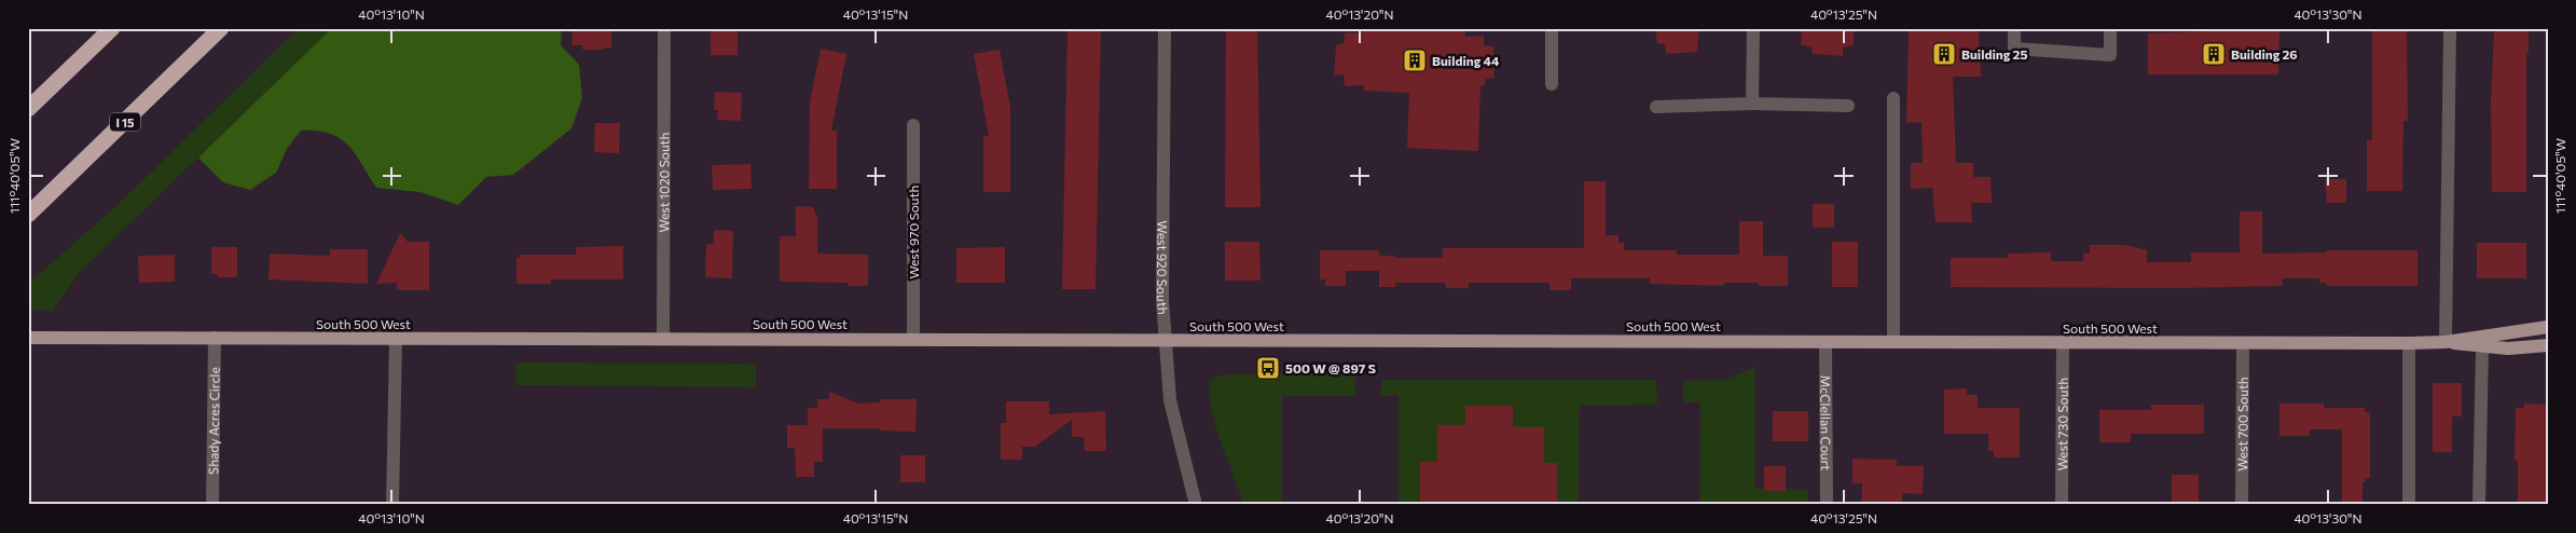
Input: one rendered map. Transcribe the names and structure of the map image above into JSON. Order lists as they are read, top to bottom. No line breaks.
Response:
{"streets":{"highway":["I 15"],"main road":["South 500 West"],"street":["West 1020 South","West 970 South","West 920 South","Shady Acres Circle","McClellan Court","West 730 South","West 700 South"]},"crossings":[["West 1020 South","South 500 West"],["West 970 South","South 500 West"],["West 920 South","South 500 West"],["South 500 West","Shady Acres Circle"],["South 500 West","McClellan Court"],["South 500 West","West 730 South"],["South 500 West","West 700 South"]],"places":{"building":["Building 25","Building 26","Building 44"],"bus stop":["500 W @ 897 S"]},"coordinates":["40°13'10\"N","40°13'15\"N","40°13'20\"N","40°13'25\"N","40°13'30\"N","111°40'05\"W"]}
